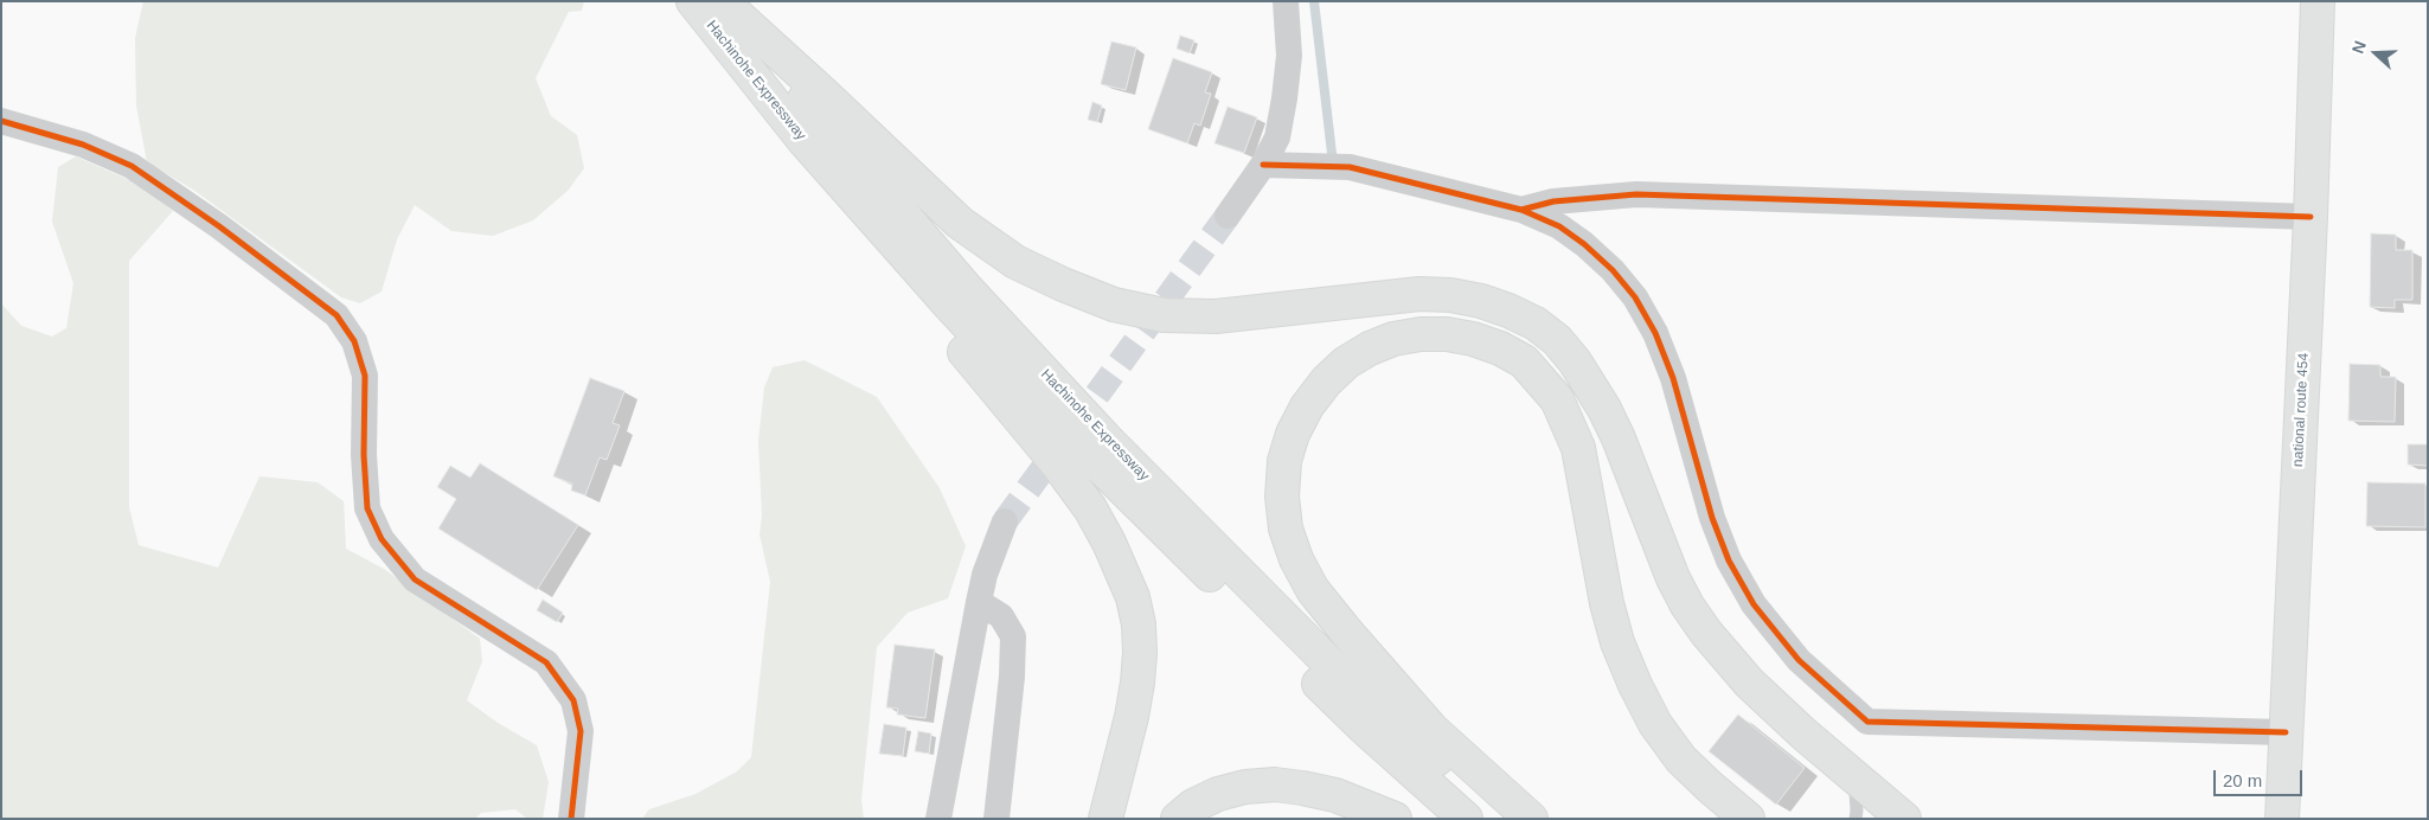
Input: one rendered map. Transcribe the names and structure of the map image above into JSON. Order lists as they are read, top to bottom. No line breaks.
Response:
{"streets":{"highway":["Hachinohe Expressway","national route 454"]},"scale_bar":"20 m","north":"left"}
